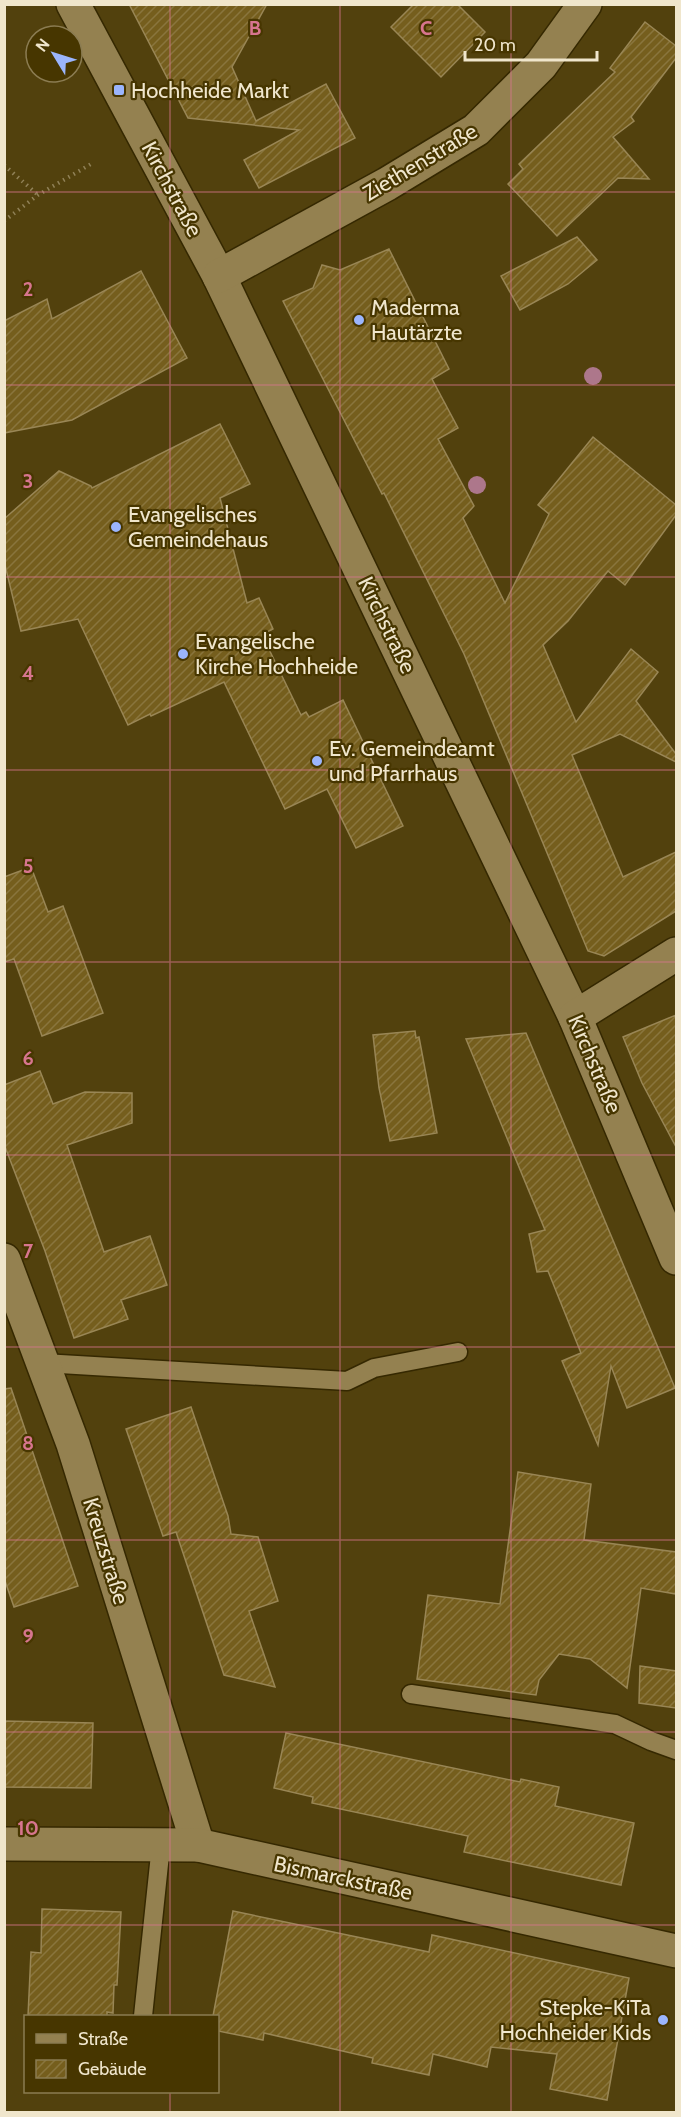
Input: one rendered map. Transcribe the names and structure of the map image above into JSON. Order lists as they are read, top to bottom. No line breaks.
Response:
{"streets":{"street":["Ziethenstraße","Kirchstraße","Kreuzstraße","Bismarckstraße"]},"crossings":[["Ziethenstraße","Kirchstraße"],["Kreuzstraße","Bismarckstraße"]],"places":{"transit":["Hochheide Markt"],"other":["Maderma Hautärzte","Evangelisches Gemeindehaus","Evangelische Kirche Hochheide","Ev. Gemeindeamt und Pfarrhaus","Stepke-KiTa Hochheider Kids"]},"legend":["Straße","Gebäude"],"scale_bar":"20 m","north":"top left","grid":{"columns":["B","C"],"rows":["2","3","4","5","6","7","8","9","10"]}}
